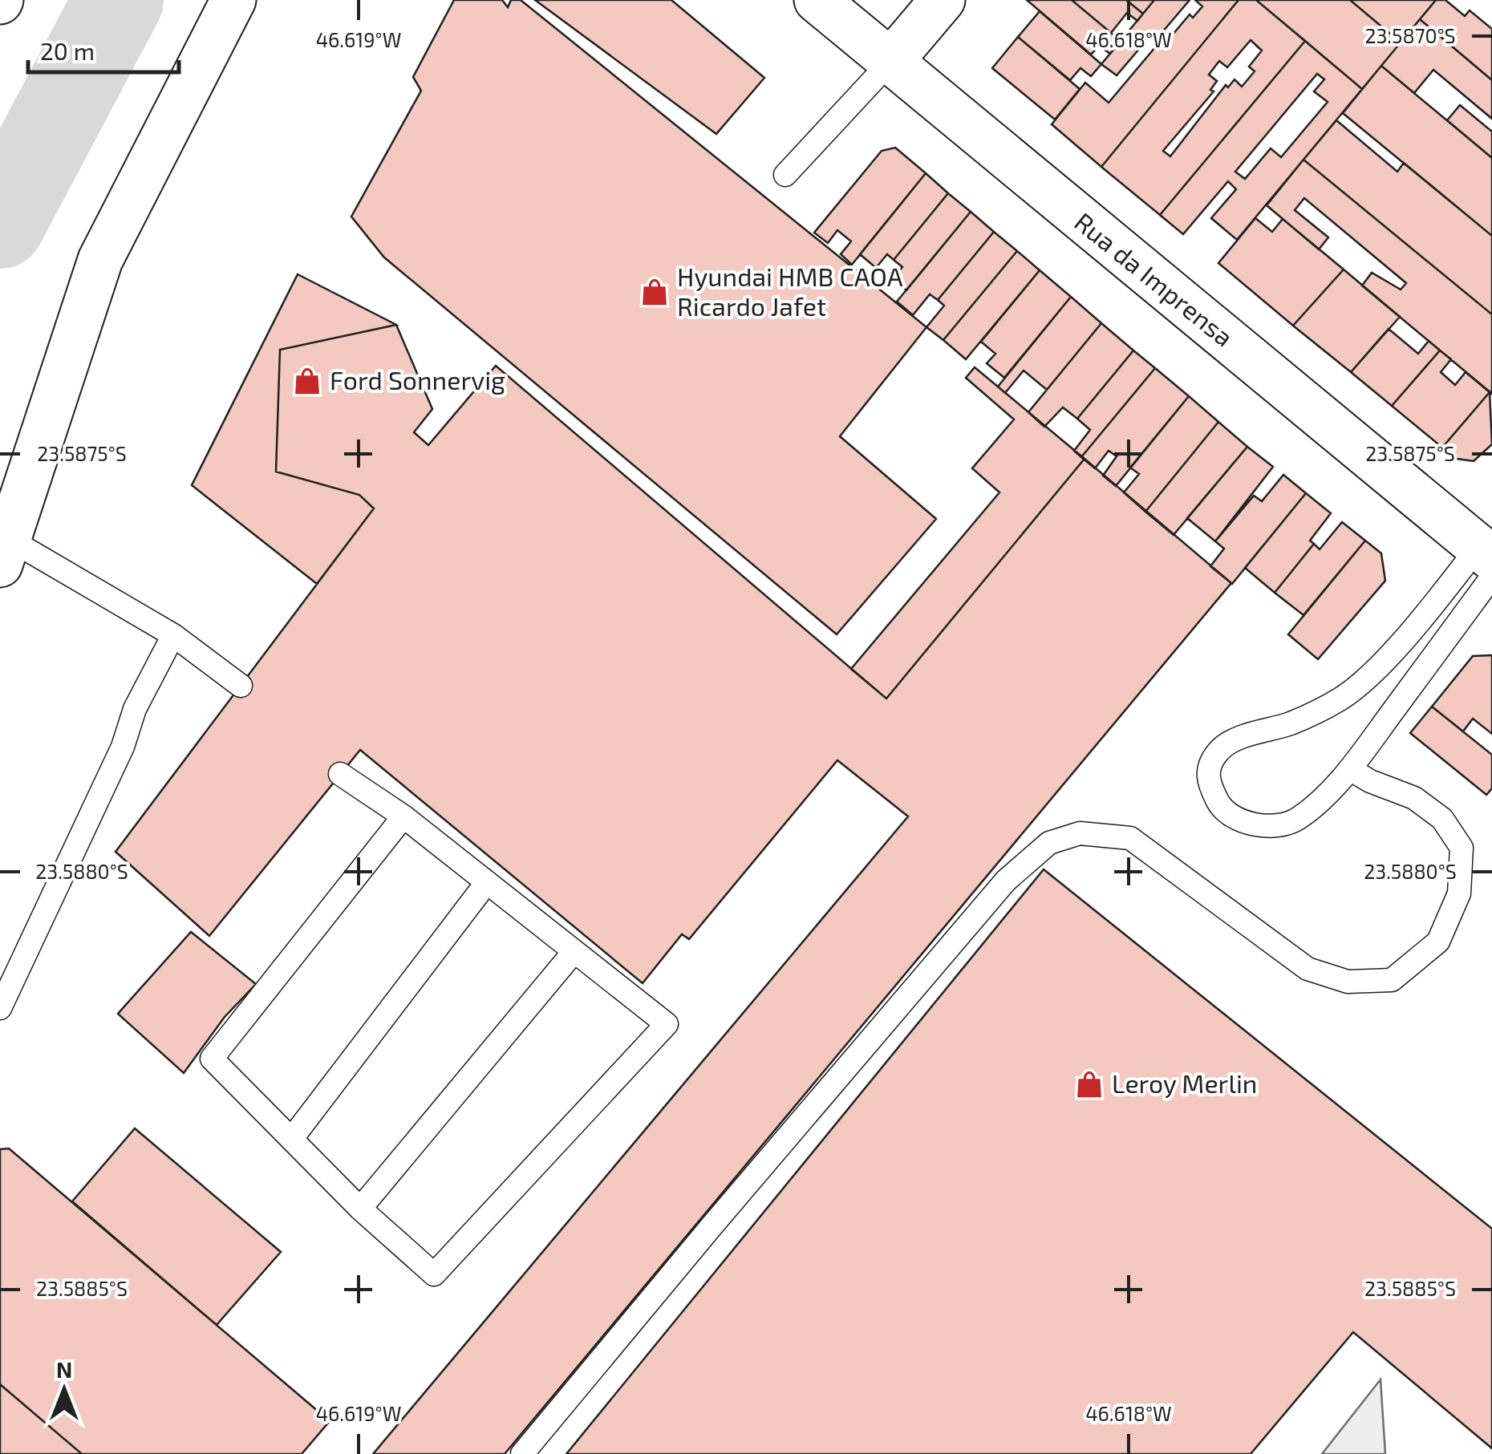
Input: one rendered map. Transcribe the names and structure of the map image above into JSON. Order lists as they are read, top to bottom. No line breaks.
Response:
{"streets":{"street":["Rua da Imprensa"]},"places":{"shop":["Hyundai HMB CAOA Ricardo Jafet","Ford Sonnervig","Leroy Merlin"]},"scale_bar":"20 m","north":"top","coordinates":["23.5870°S","46.619°W","46.618°W","23.5875°S","23.5880°S","23.5885°S"]}
